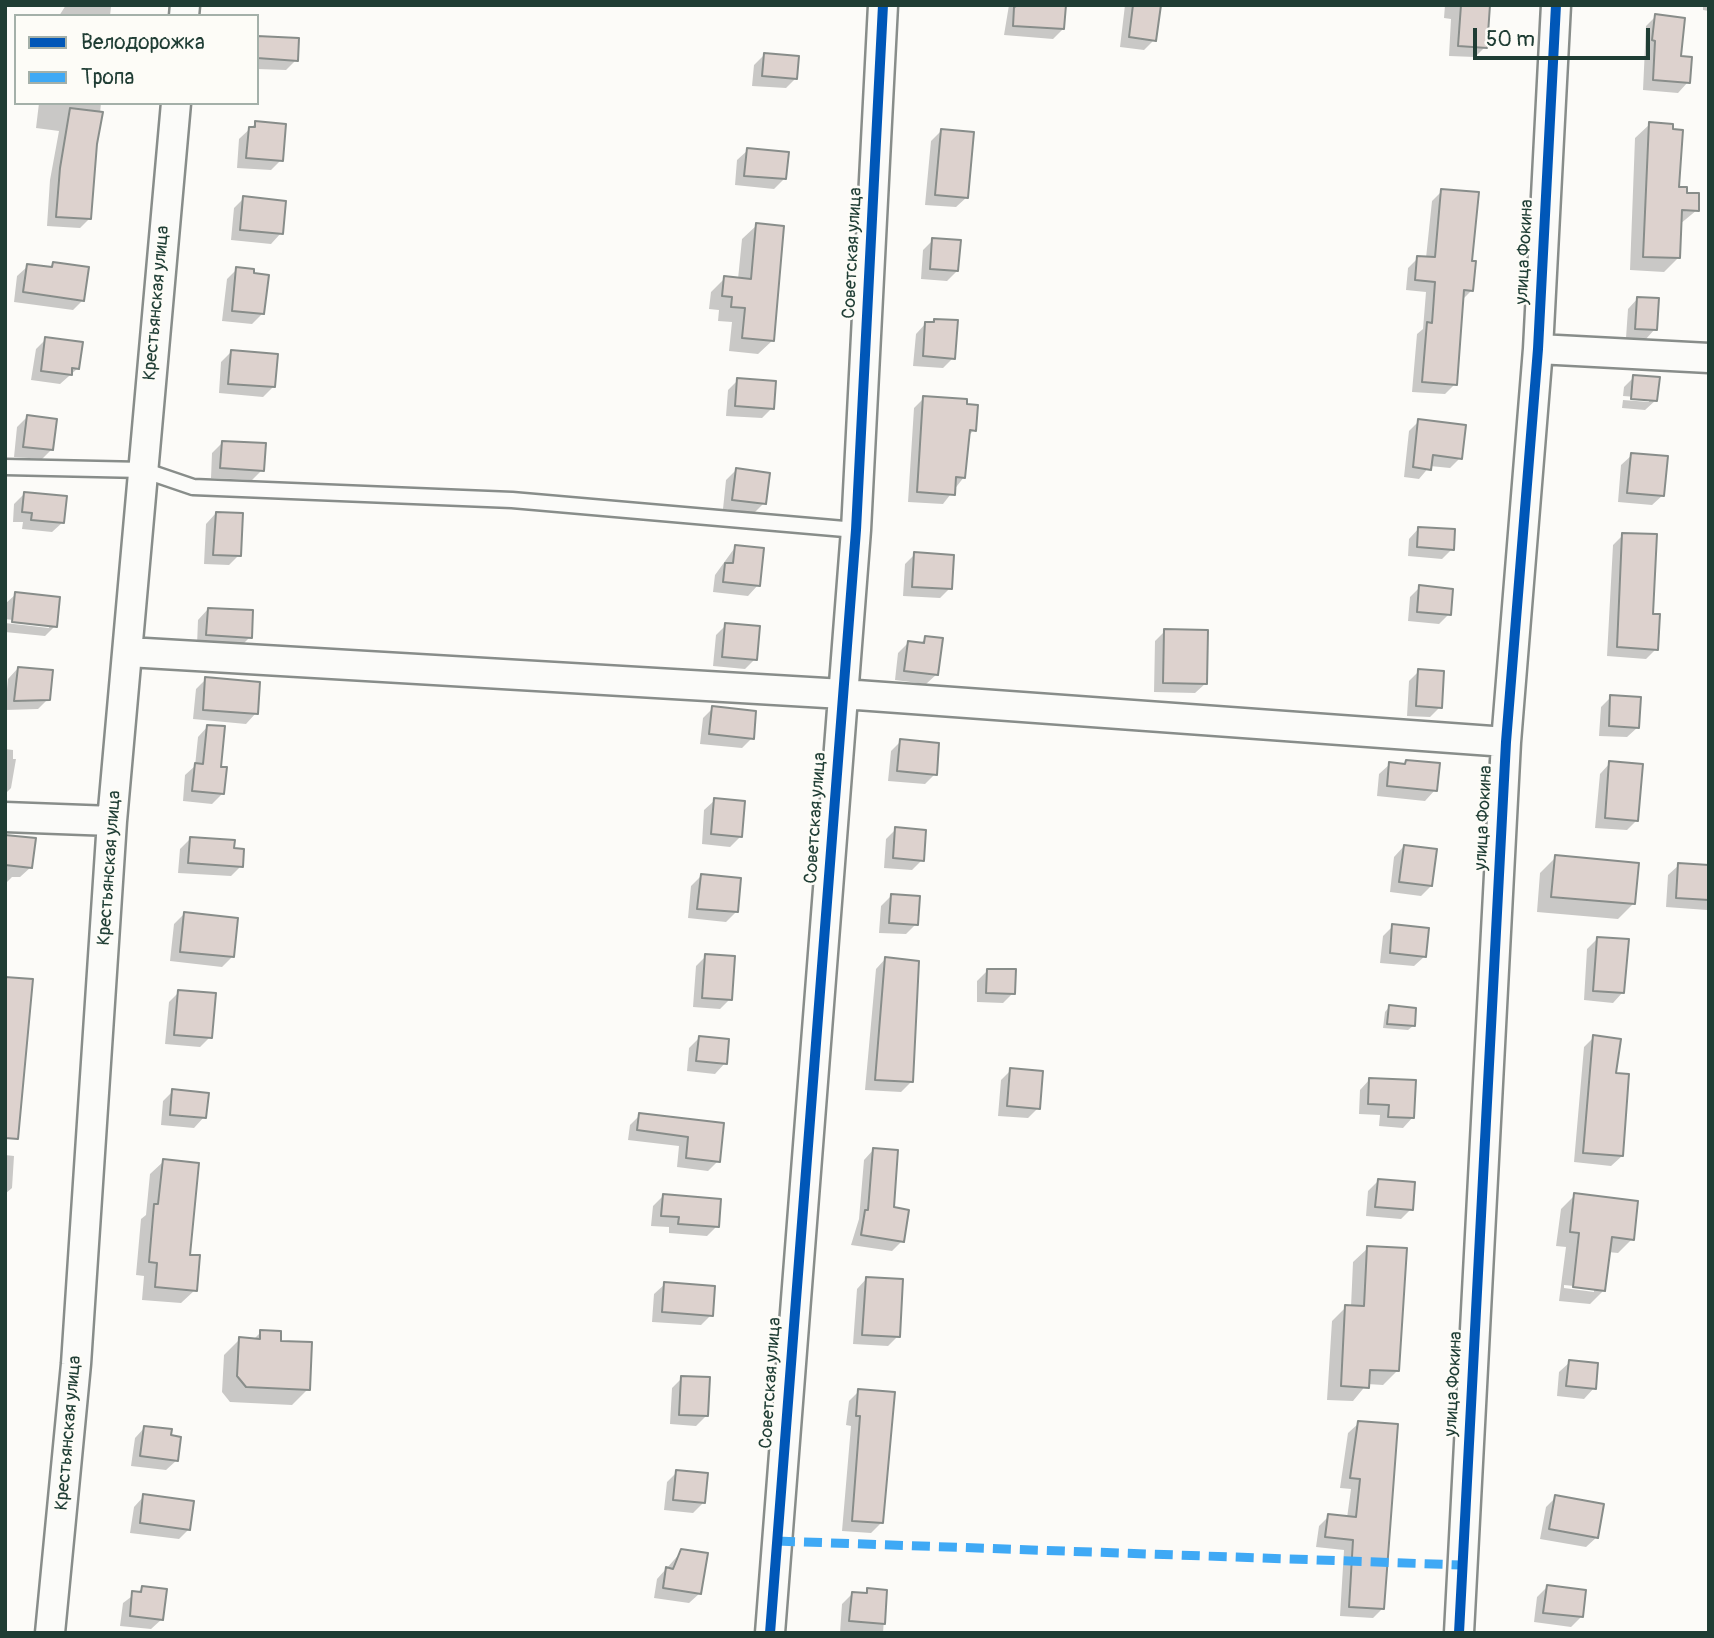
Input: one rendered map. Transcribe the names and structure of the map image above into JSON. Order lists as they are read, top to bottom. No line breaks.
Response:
{"streets":{"street":["улица Фокина","Советская улица","Крестьянская улица"]},"legend":["Велодорожка","Тропа"],"scale_bar":"50 m"}
